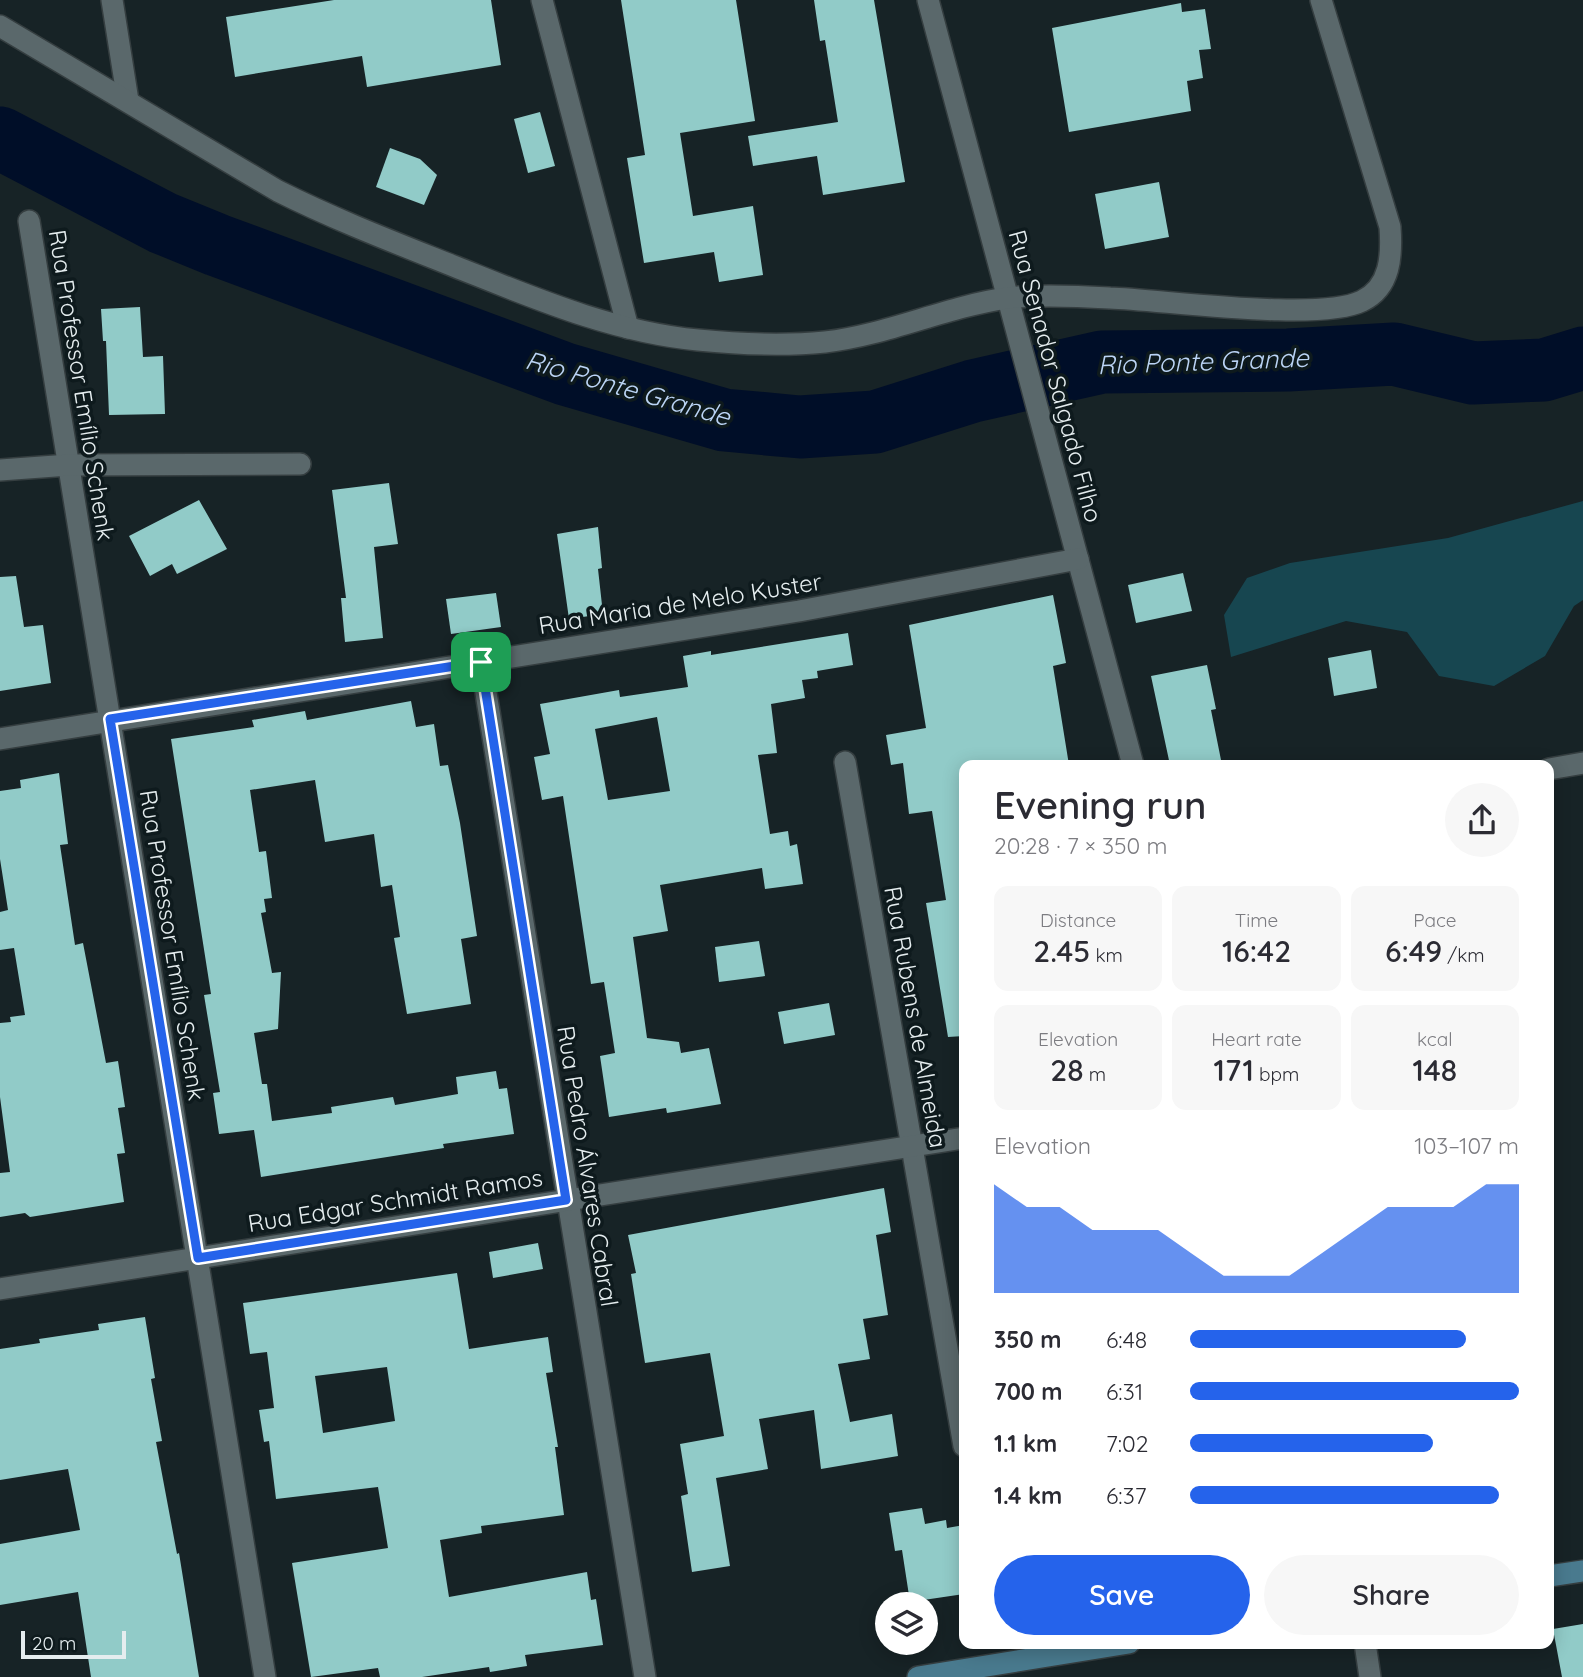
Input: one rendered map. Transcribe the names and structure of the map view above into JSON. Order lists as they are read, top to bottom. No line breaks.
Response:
{"streets":{"street":["Rua Senador Salgado Filho","Rua Professor Emílio Schenk","Rua Maria de Melo Kuster","Rua Rubens de Almeida","Rua Pedro Álvares Cabral","Rua Edgar Schmidt Ramos"]},"crossings":[["Rua Senador Salgado Filho","Rua Maria de Melo Kuster"],["Rua Professor Emílio Schenk","Rua Maria de Melo Kuster"],["Rua Professor Emílio Schenk","Rua Edgar Schmidt Ramos"],["Rua Maria de Melo Kuster","Rua Pedro Álvares Cabral"],["Rua Rubens de Almeida","Rua Edgar Schmidt Ramos"],["Rua Pedro Álvares Cabral","Rua Edgar Schmidt Ramos"]],"water":["Rio Ponte Grande"],"scale_bar":"20 m","page":{"heading":["Evening run","20:28 · 7 × 350 m"],"stats":[["Distance","2.45 km"],["Time","16:42"],["Pace","6:49 /km"],["Elevation","28 m"],["Heart rate","171 bpm"],["kcal","148"]],"chart":["Elevation","103–107 m"],"list":[{"name":"350 m","note":"6:48"},{"name":"700 m","note":"6:31"},{"name":"1.1 km","note":"7:02"},{"name":"1.4 km","note":"6:37"}],"buttons":["Save","Share"],"scale":"20 m"}}
